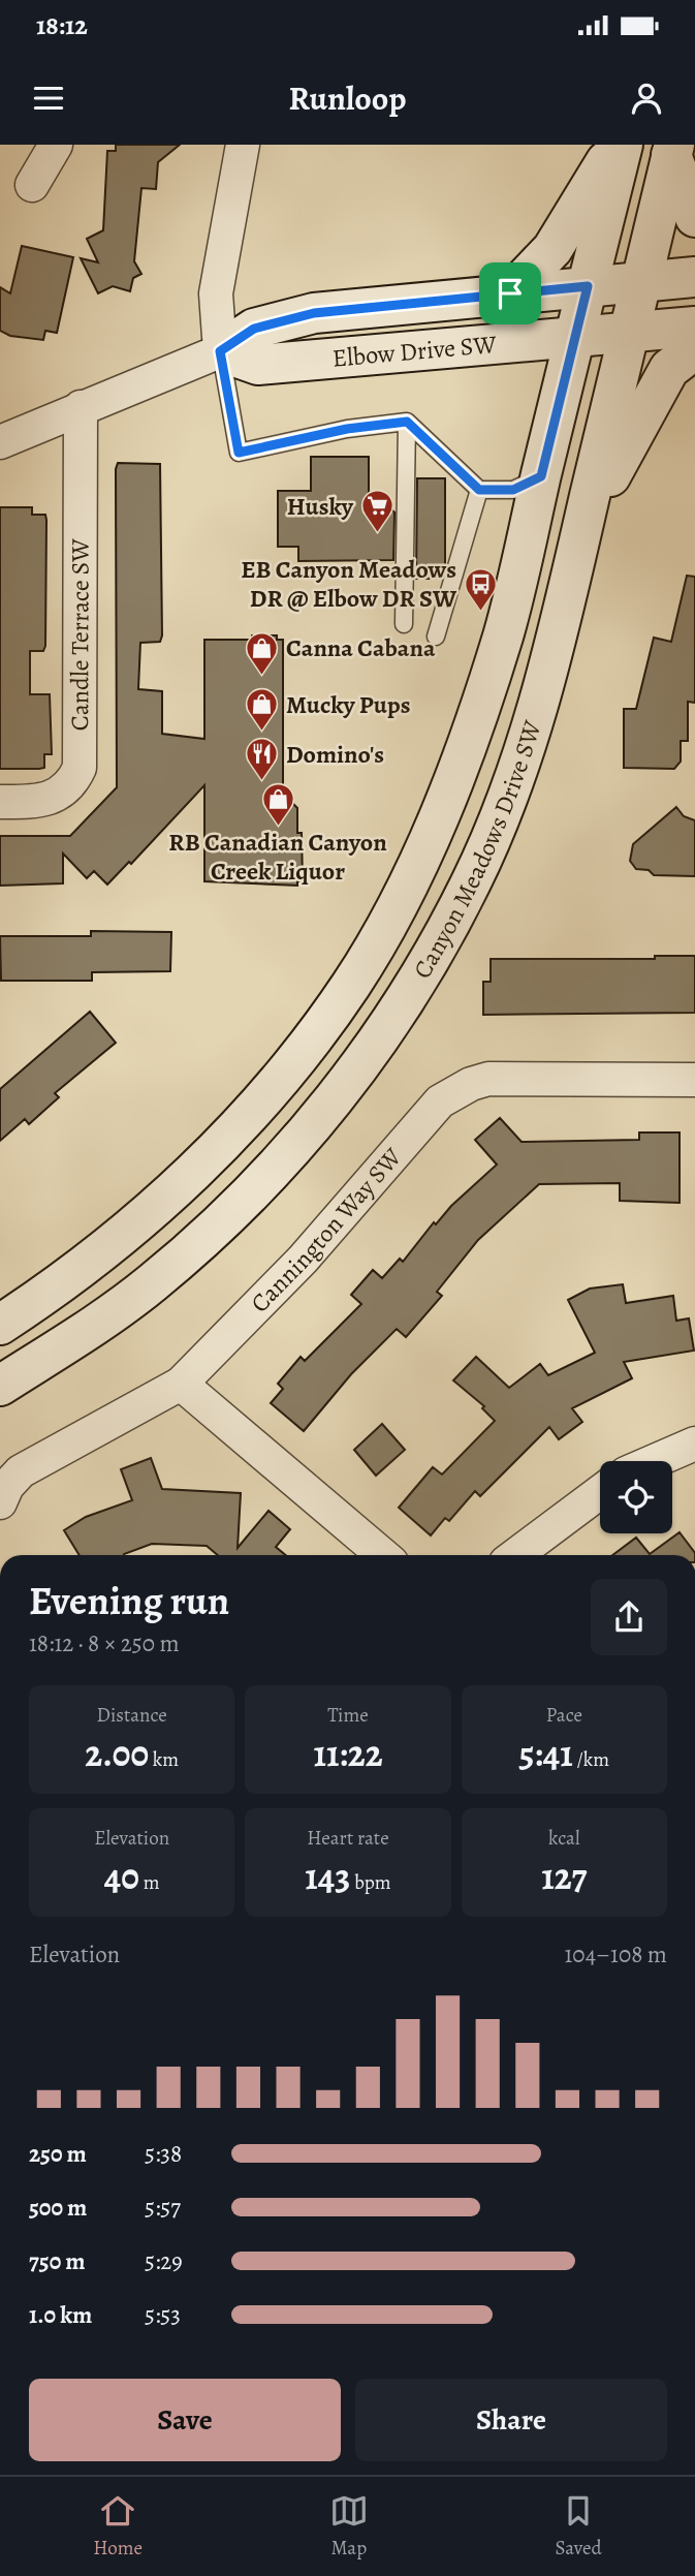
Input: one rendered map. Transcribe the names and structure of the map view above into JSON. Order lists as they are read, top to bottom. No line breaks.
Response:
{"streets":{"main road":["Elbow Drive SW","Canyon Meadows Drive SW"],"street":["Candle Terrace SW","Cannington Way SW"]},"crossings":[["Elbow Drive SW","Candle Terrace SW"],["Elbow Drive SW","Canyon Meadows Drive SW"]],"places":{"supermarket":["Husky"],"bus stop":["EB Canyon Meadows DR @ Elbow DR SW"],"shop":["Canna Cabana","Mucky Pups","RB Canadian Canyon Creek Liquor"],"restaurant":["Domino's"]},"page":{"status":"18:12","header":"Runloop","heading":["Evening run","18:12 · 8 × 250 m"],"stats":[["Distance","2.00 km"],["Time","11:22"],["Pace","5:41 /km"],["Elevation","40 m"],["Heart rate","143 bpm"],["kcal","127"]],"chart":["Elevation","104–108 m"],"list":[{"name":"250 m","note":"5:38"},{"name":"500 m","note":"5:57"},{"name":"750 m","note":"5:29"},{"name":"1.0 km","note":"5:53"}],"buttons":["Save","Share"],"tabs":["Home","Map","Saved"]}}
